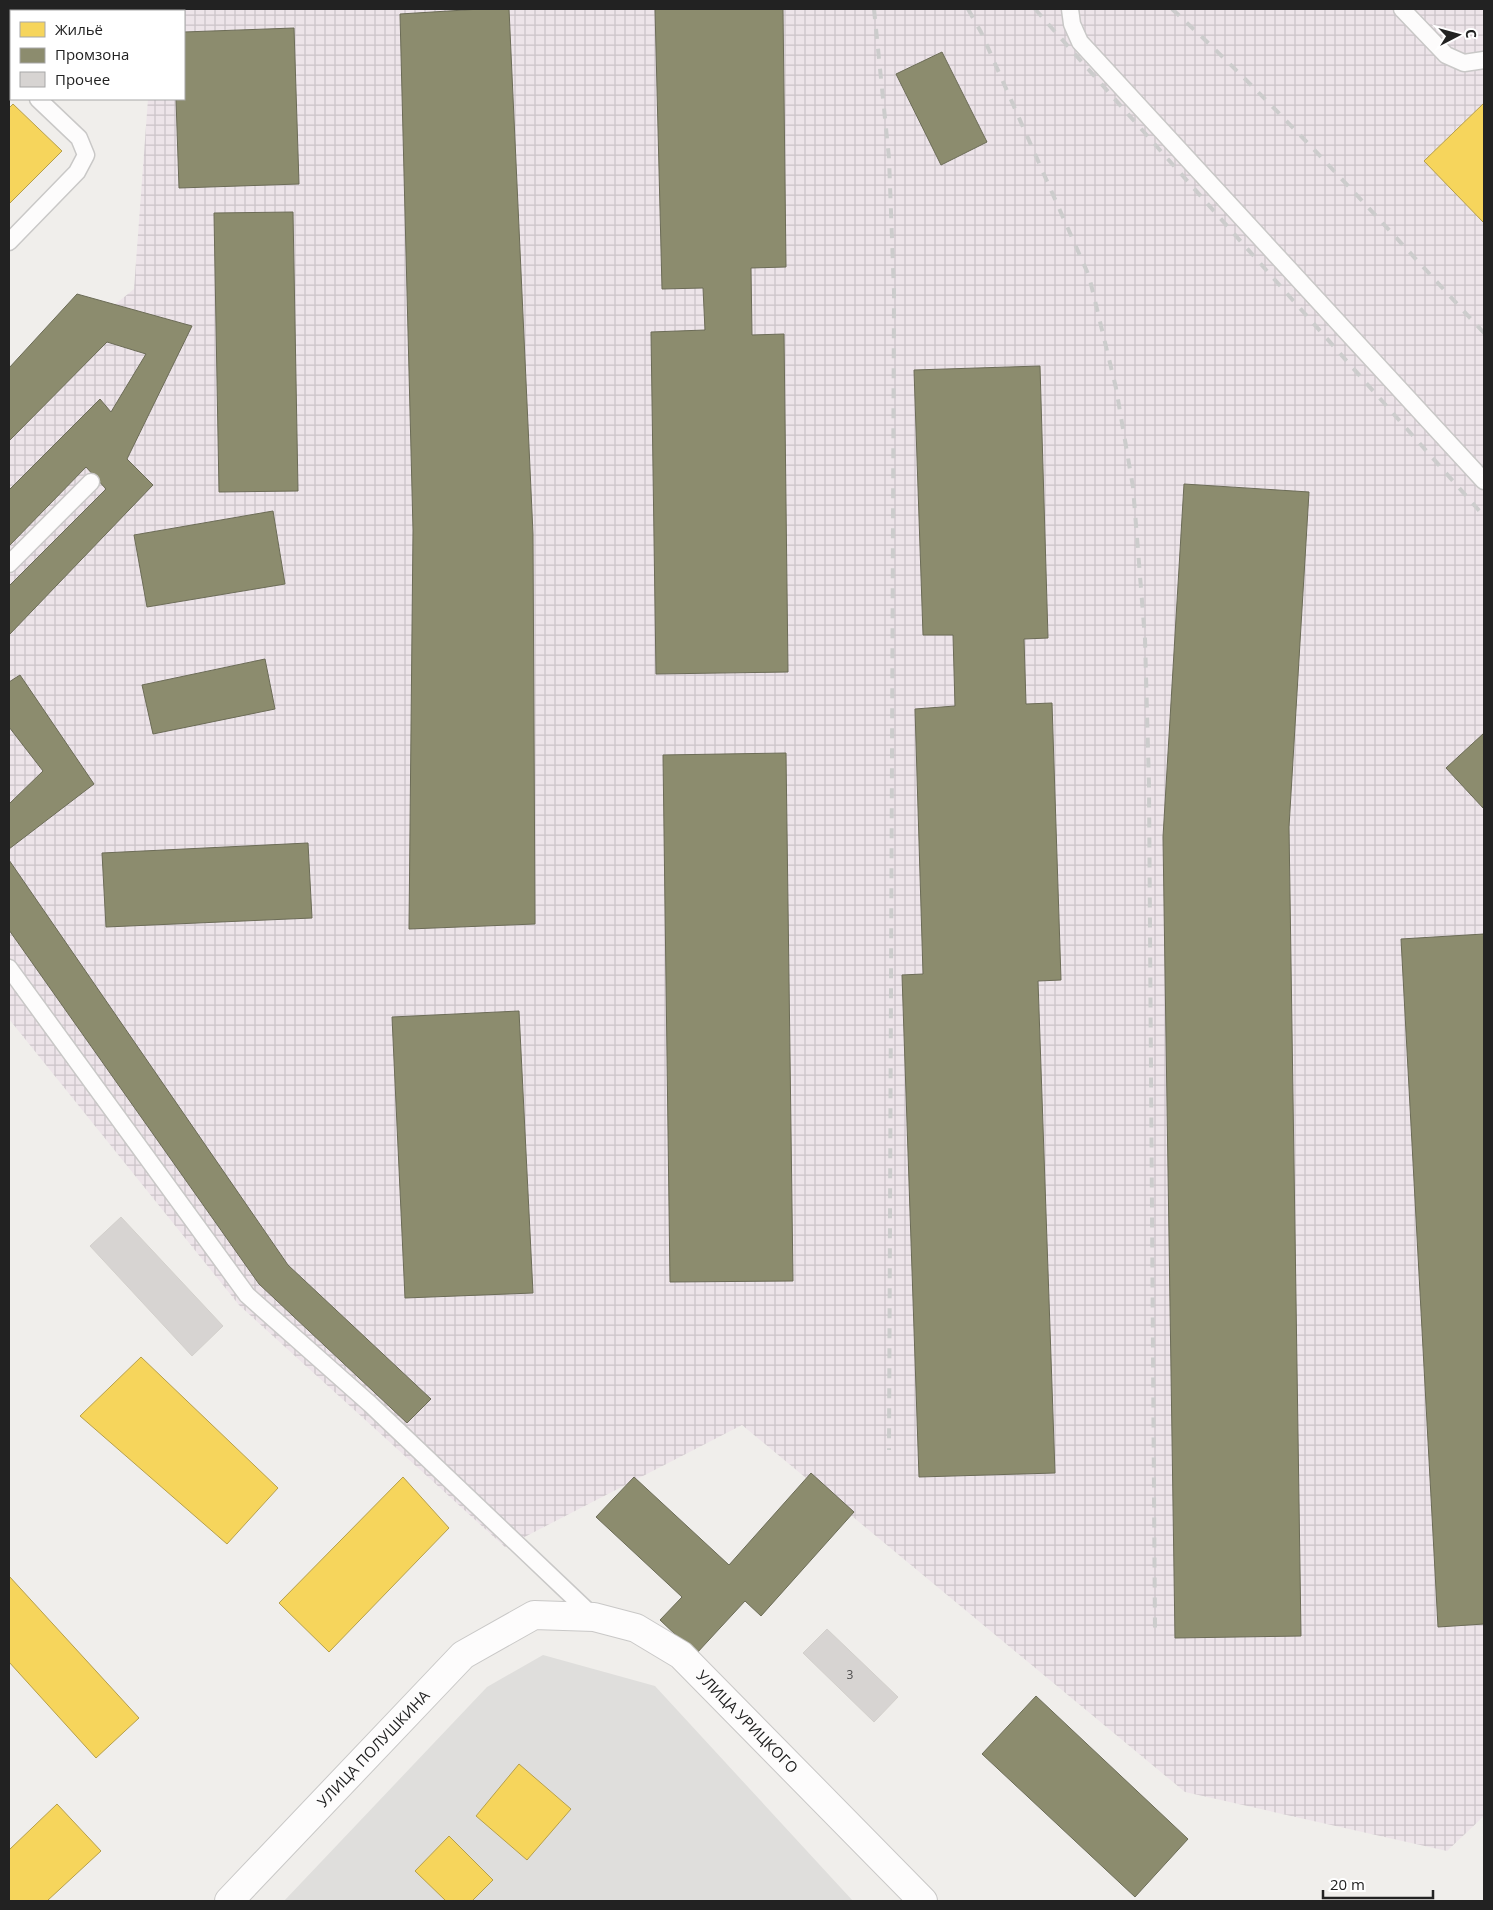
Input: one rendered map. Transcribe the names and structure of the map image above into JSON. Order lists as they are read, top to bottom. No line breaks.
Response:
{"streets":{"street":["УЛИЦА УРИЦКОГО","УЛИЦА ПОЛУШКИНА"]},"crossings":[["УЛИЦА УРИЦКОГО","УЛИЦА ПОЛУШКИНА"]],"house_numbers":["3"],"legend":["Жильё","Промзона","Прочее"],"scale_bar":"20 m","north":"right"}
